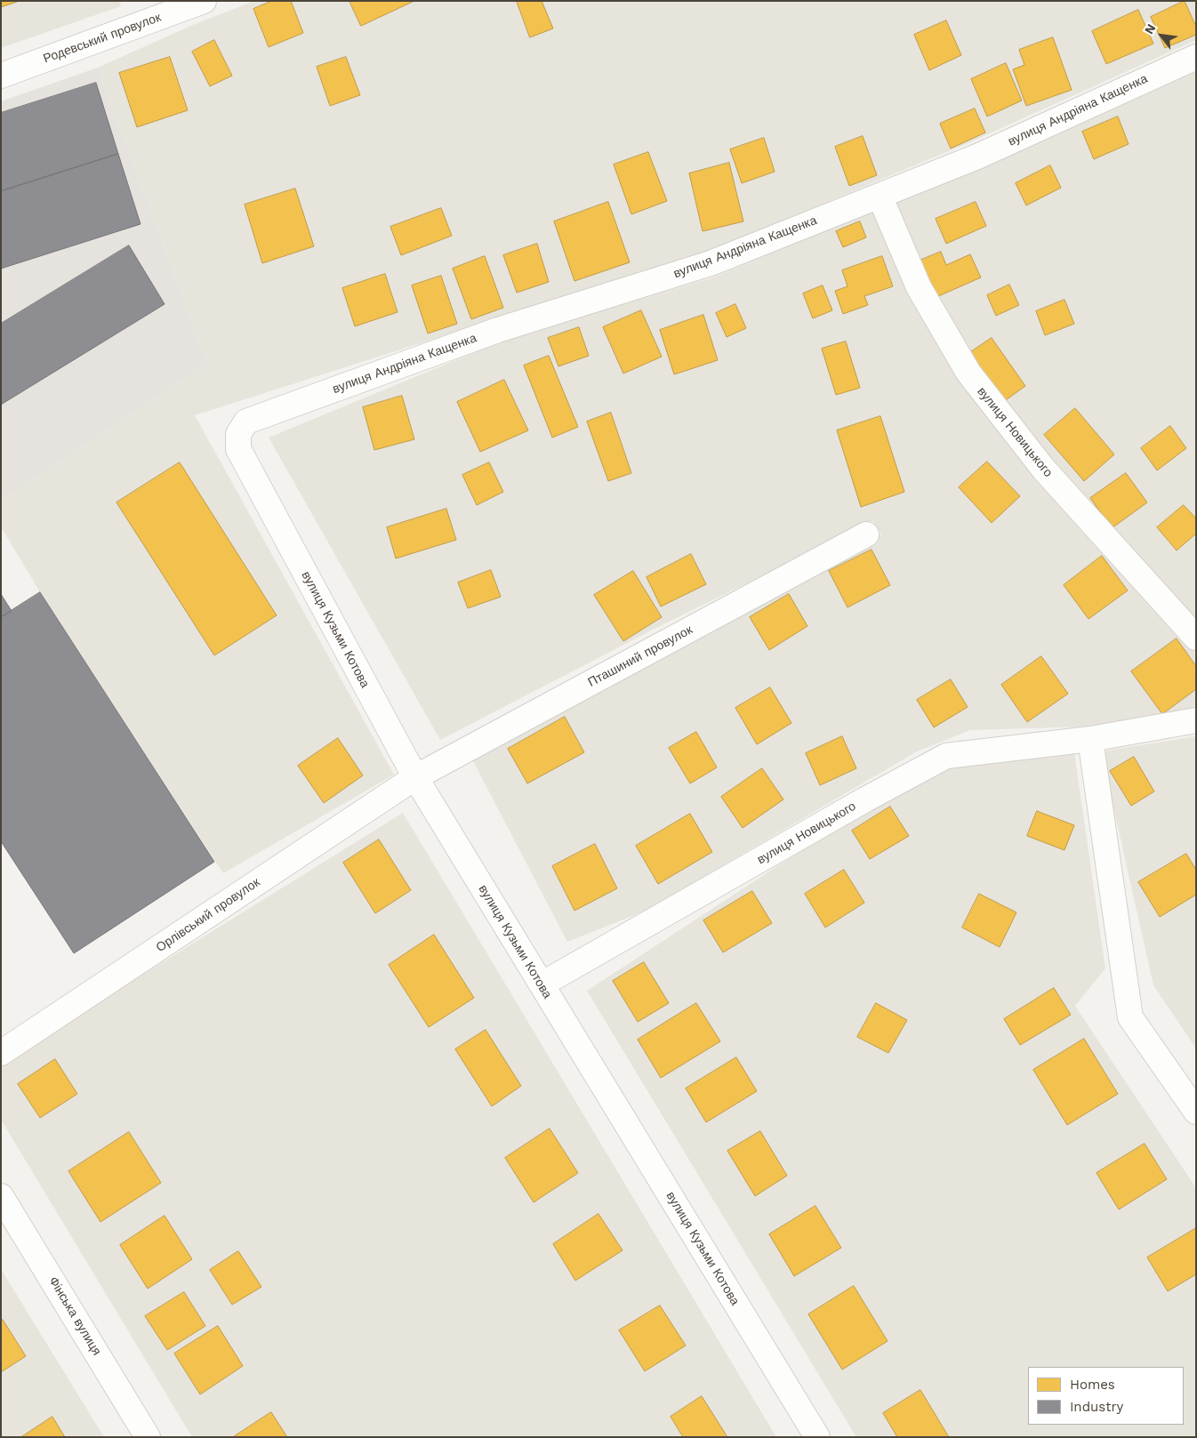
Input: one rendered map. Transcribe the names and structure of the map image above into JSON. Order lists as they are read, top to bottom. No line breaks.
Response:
{"streets":{"street":["Родевський провулок","вулиця Андріяна Кащенка","вулиця Новицького","вулиця Кузьми Котова","Пташиний провулок","Орлівський провулок","Фінська вулиця"]},"crossings":[["вулиця Андріяна Кащенка","вулиця Новицького"],["вулиця Андріяна Кащенка","вулиця Кузьми Котова"],["вулиця Новицького","вулиця Кузьми Котова"],["вулиця Кузьми Котова","Пташиний провулок"],["вулиця Кузьми Котова","Орлівський провулок"],["Пташиний провулок","Орлівський провулок"]],"legend":["Homes","Industry"],"north":"top left"}
